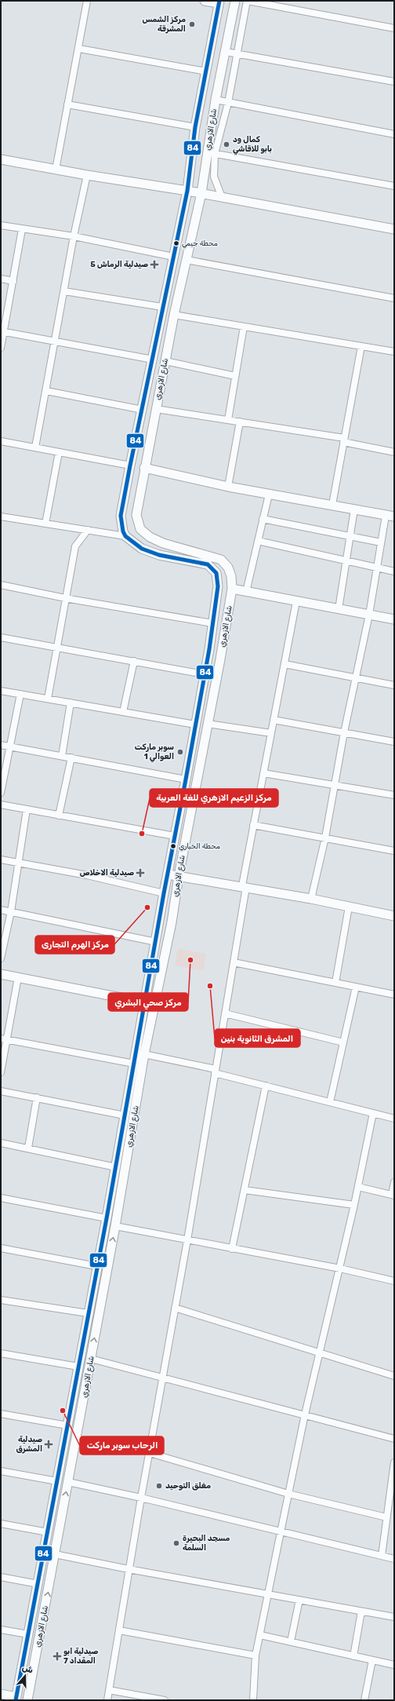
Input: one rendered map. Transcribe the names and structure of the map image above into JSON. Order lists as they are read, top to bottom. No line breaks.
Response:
{"streets":{"street":["شارع الازهري"]},"places":{"other":["مركز الشمس المشرقة","كمال ود بابو للاقاشي","محطة جيمي","سوبر ماركت العوالي 1","مركز الزعيم الازهري للغة العربية","محطة الخياري","مركز الهرم التجارى","مركز صحي البشري","المشرق الثانوية بنين","الرحاب سوبر ماركت","مغلق التوحيد","مسجد البحيرة السلمة"],"health":["صيدلية الرماش 5","صيدلية الاخلاص","صيدلية المشرق","صيدلية ابو المقداد 7"]},"lines":["transit line 84"],"north":"top"}
